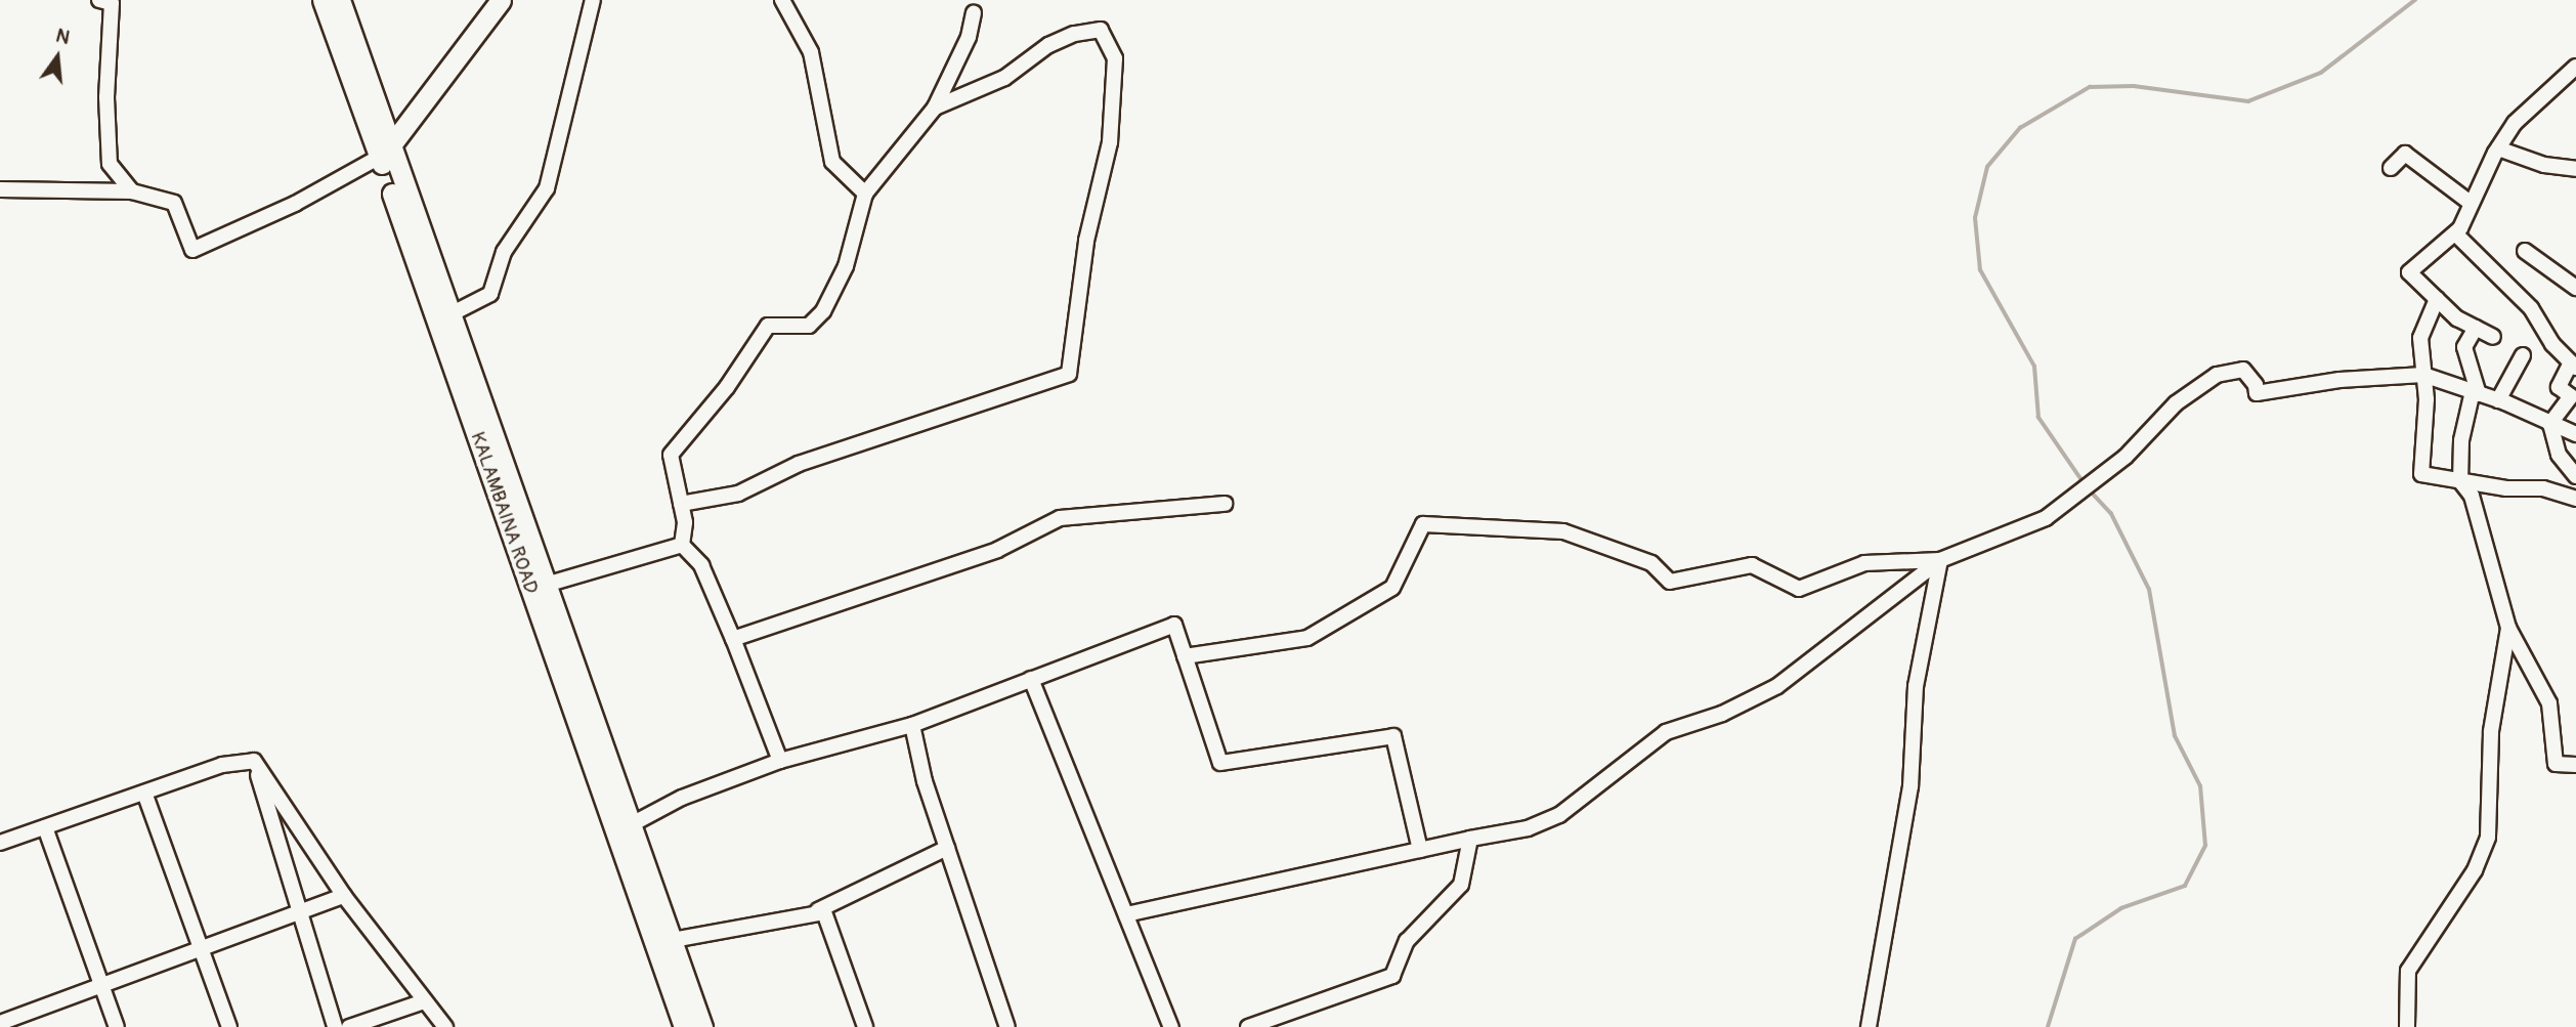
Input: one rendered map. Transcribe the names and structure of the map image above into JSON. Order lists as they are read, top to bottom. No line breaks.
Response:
{"streets":{"main road":["KALAMBAINA ROAD"]},"north":"top"}
